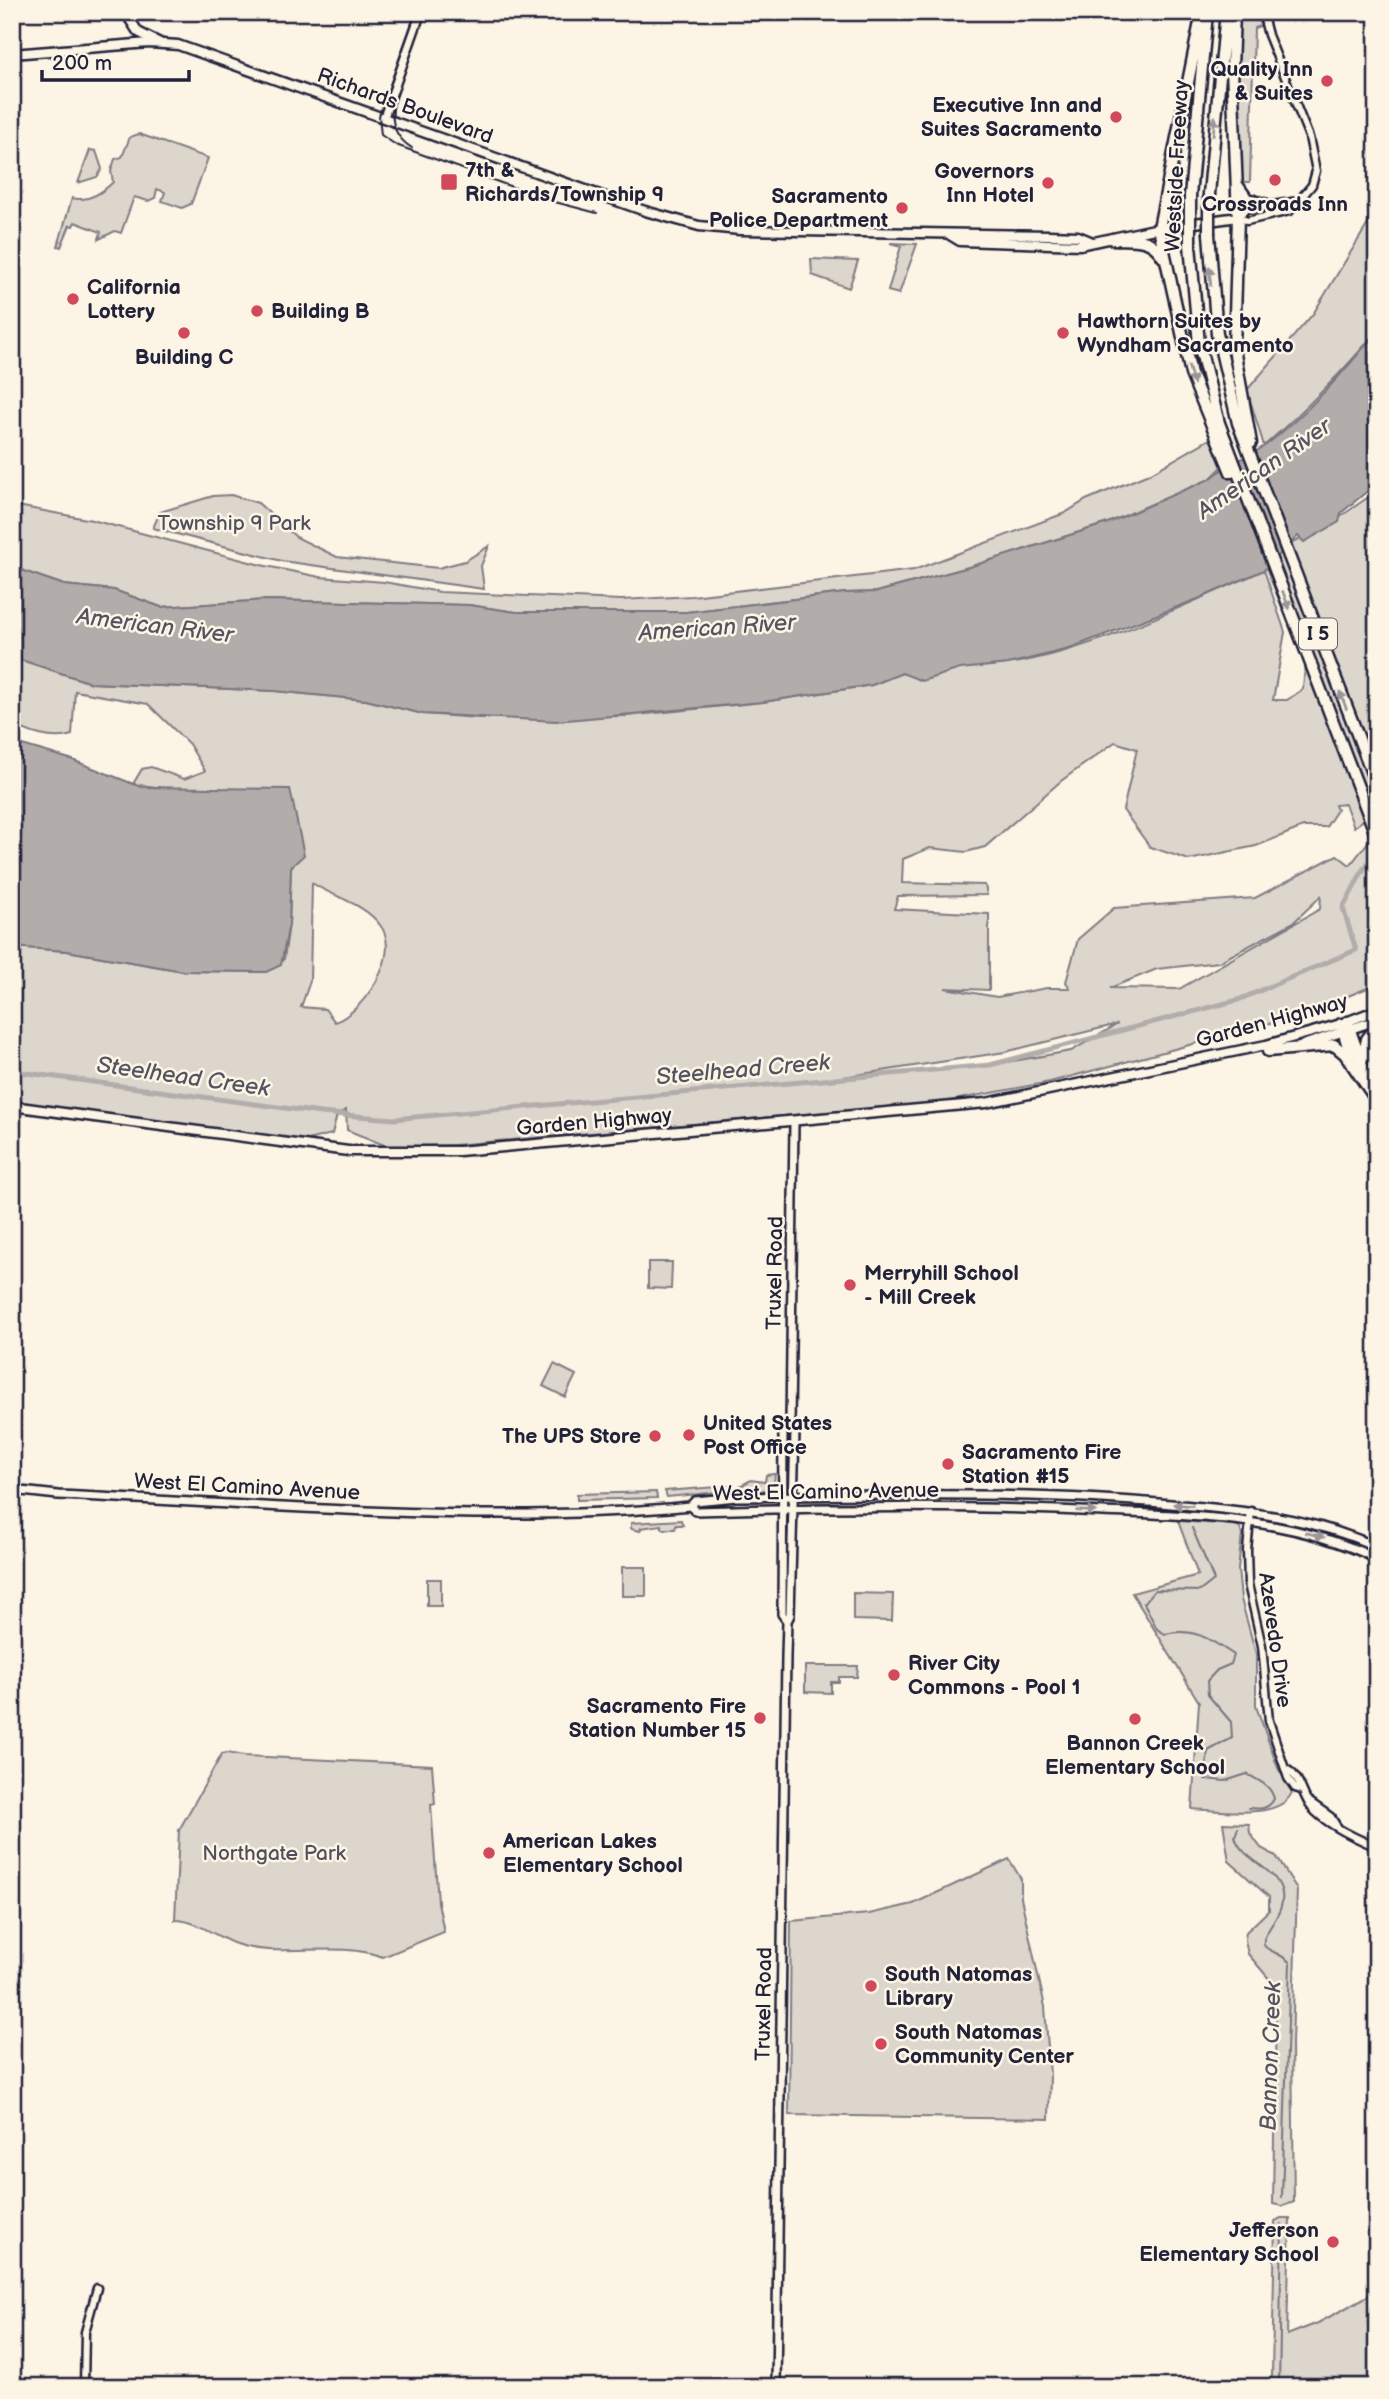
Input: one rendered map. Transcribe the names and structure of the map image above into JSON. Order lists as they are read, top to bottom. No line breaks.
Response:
{"streets":{"highway":["Westside Freeway","I 5"],"main road":["Richards Boulevard","Garden Highway","Truxel Road","West El Camino Avenue"],"street":["Azevedo Drive"]},"crossings":[["Garden Highway","Truxel Road"],["Truxel Road","West El Camino Avenue"],["West El Camino Avenue","Azevedo Drive"]],"water":["American River","Steelhead Creek","Bannon Creek"],"parks":["Township 9 Park","Northgate Park"],"places":{"other":["Quality Inn & Suites","Executive Inn and Suites Sacramento","Crossroads Inn","Governors Inn Hotel","Sacramento Police Department","California Lottery","Building B","Building C","Hawthorn Suites by Wyndham Sacramento","Merryhill School - Mill Creek","United States Post Office","The UPS Store","Sacramento Fire Station #15","River City Commons - Pool 1","Sacramento Fire Station Number 15","Bannon Creek Elementary School","American Lakes Elementary School","South Natomas Library","South Natomas Community Center","Jefferson Elementary School"],"transit":["7th & Richards/Township 9"]},"scale_bar":"200 m"}
